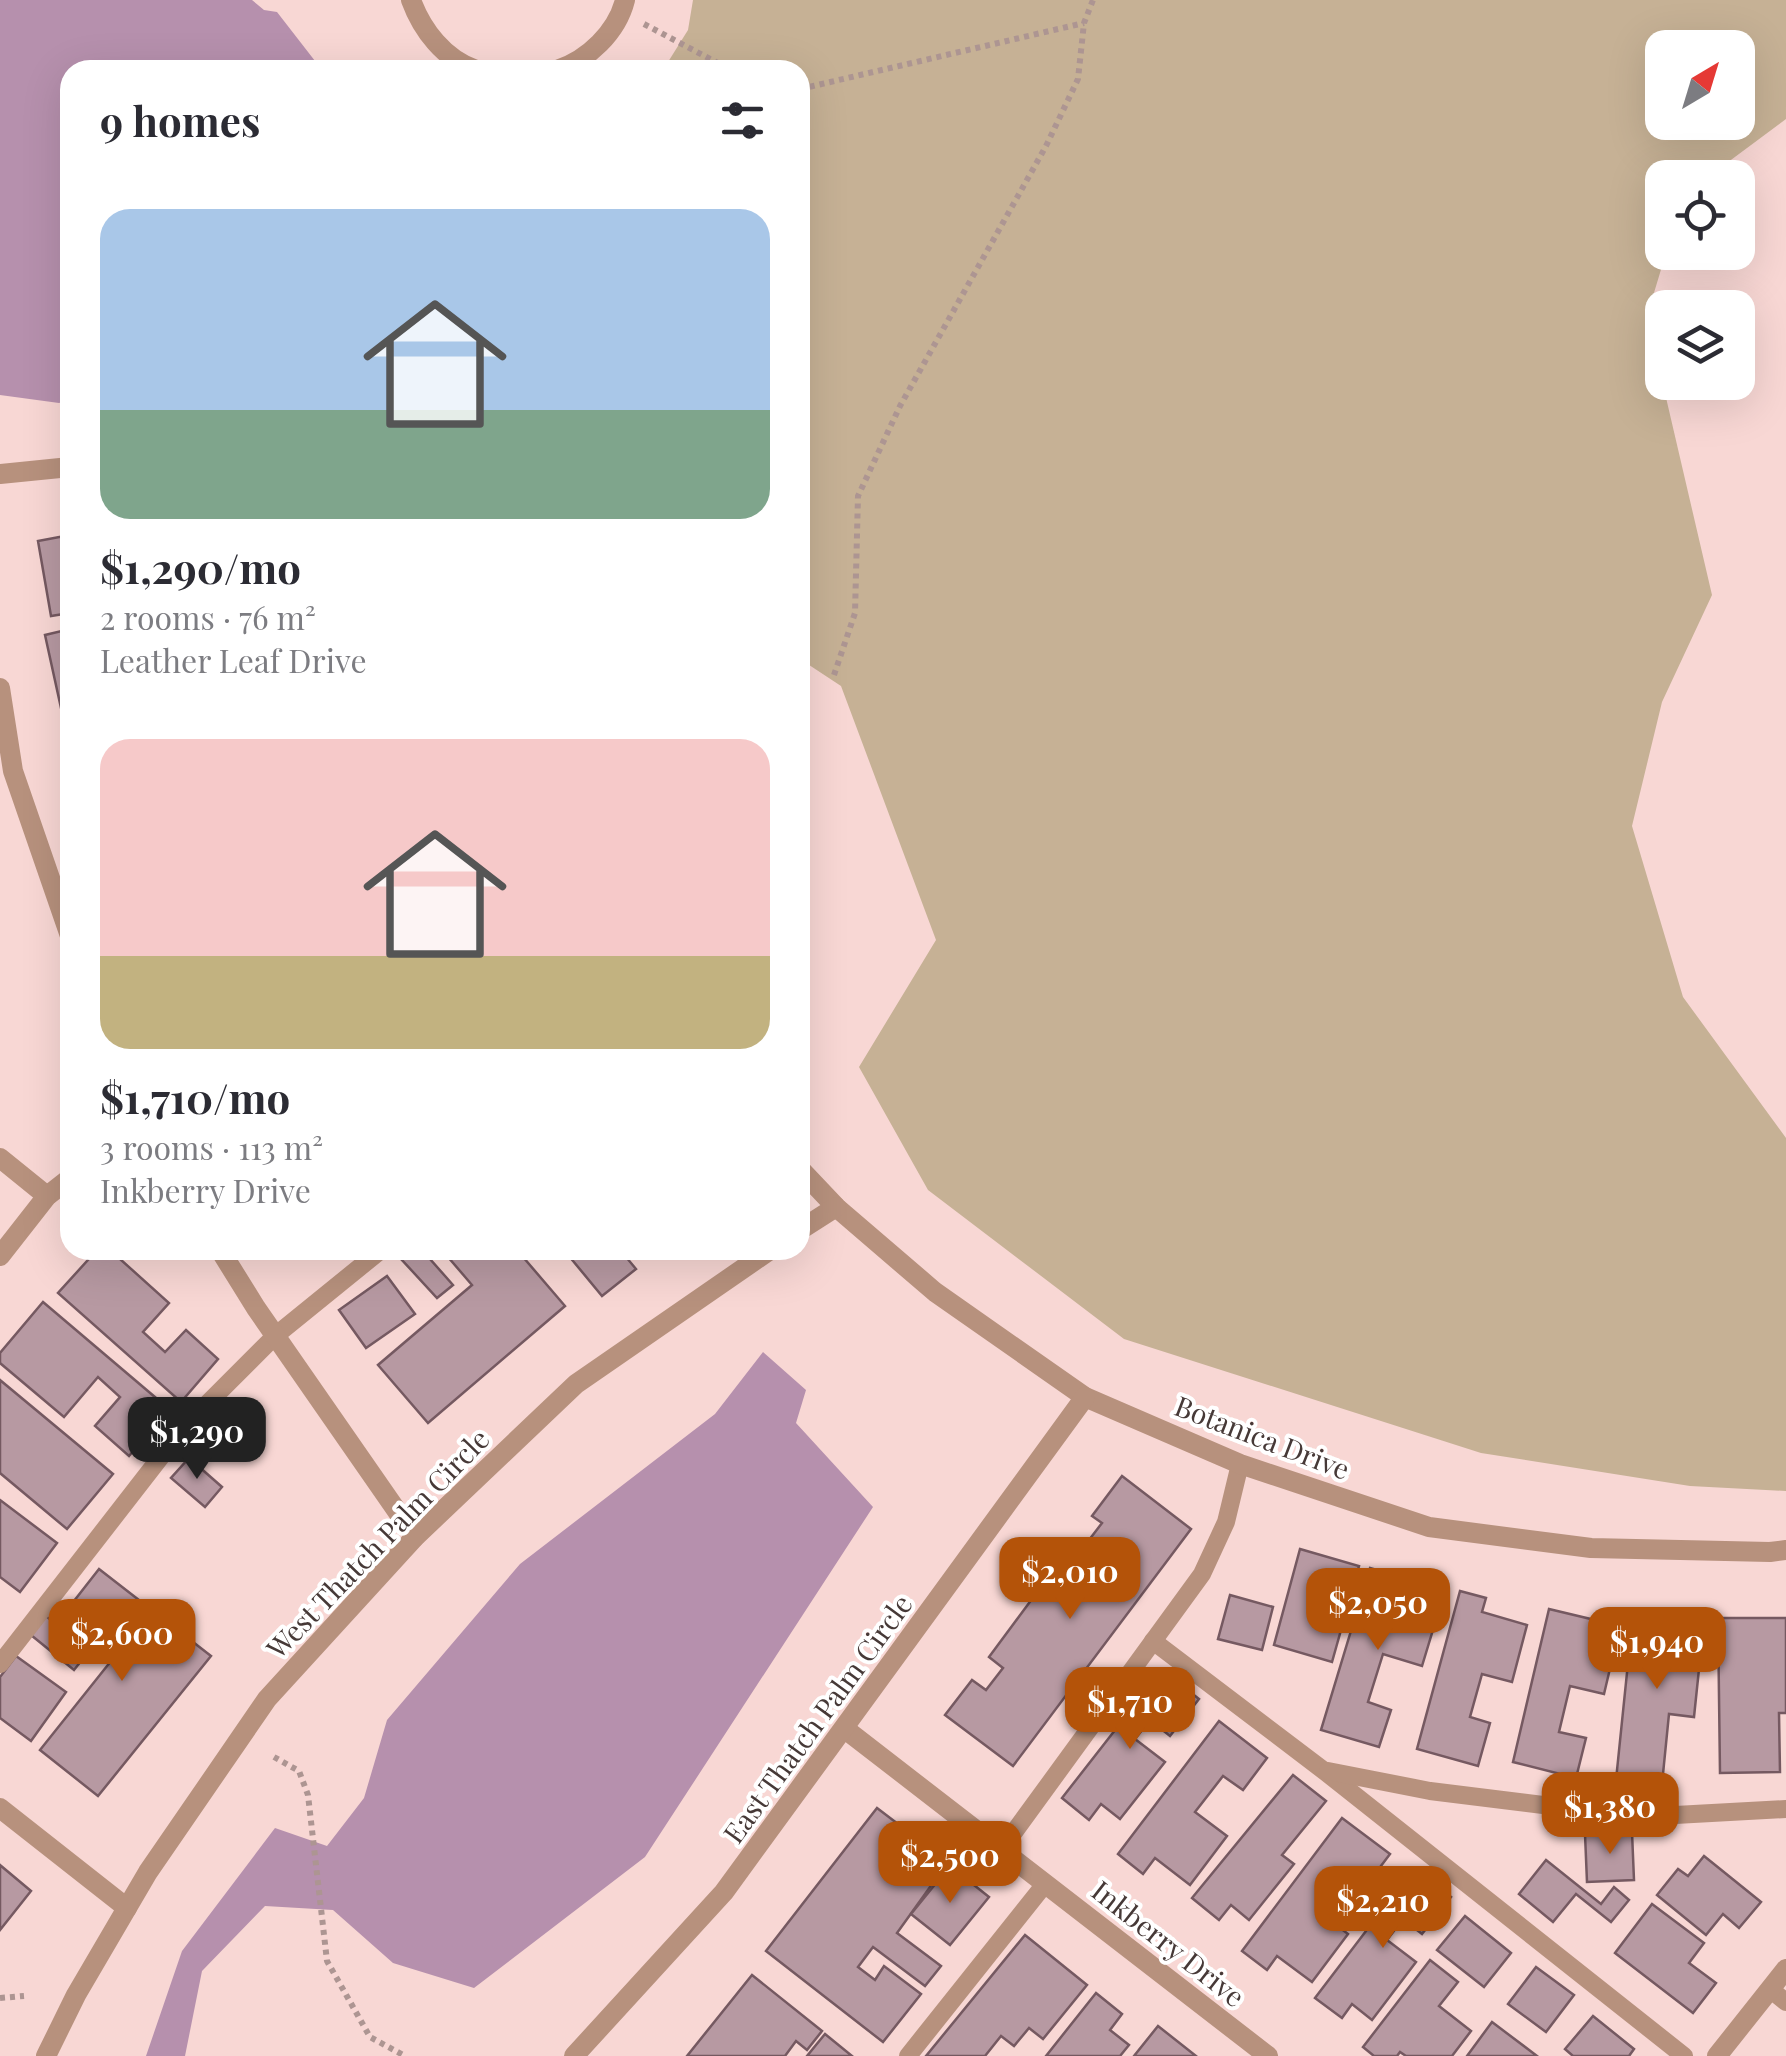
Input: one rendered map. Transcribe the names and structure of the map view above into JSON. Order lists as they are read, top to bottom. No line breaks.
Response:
{"streets":{"street":["Botanica Drive","West Thatch Palm Circle","East Thatch Palm Circle","Inkberry Drive"]},"crossings":[["Botanica Drive","East Thatch Palm Circle"],["East Thatch Palm Circle","Inkberry Drive"]],"north":"top right","page":{"heading":"9 homes","list":[{"name":"$1,290/mo","note":"2 rooms · 76 m² · Leather Leaf Drive"},{"name":"$1,710/mo","note":"3 rooms · 113 m² · Inkberry Drive"}],"price":["$1,290","$2,010","$2,050","$2,600","$1,940","$1,710","$1,380","$2,500","$2,210"]}}
